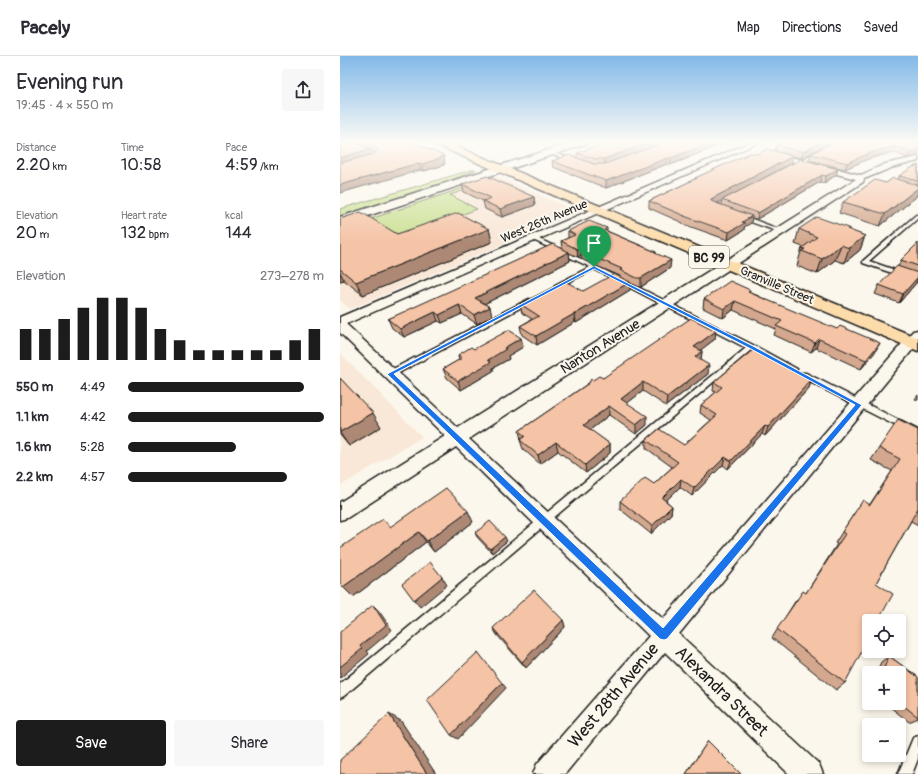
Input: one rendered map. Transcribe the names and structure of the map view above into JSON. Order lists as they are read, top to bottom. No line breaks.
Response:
{"streets":{"highway":["BC 99","Granville Street"],"street":["West 26th Avenue","Nanton Avenue","Alexandra Street","West 28th Avenue"]},"crossings":[["West 26th Avenue","Granville Street"],["Granville Street","Nanton Avenue"],["Granville Street","West 28th Avenue"],["Nanton Avenue","Alexandra Street"],["Alexandra Street","West 28th Avenue"]],"page":{"header":"Pacely","nav":["Map","Directions","Saved"],"heading":["Evening run","19:45 · 4 × 550 m"],"stats":[["Distance","2.20 km"],["Time","10:58"],["Pace","4:59 /km"],["Elevation","20 m"],["Heart rate","132 bpm"],["kcal","144"]],"chart":["Elevation","273–278 m"],"list":[{"name":"550 m","note":"4:49"},{"name":"1.1 km","note":"4:42"},{"name":"1.6 km","note":"5:28"},{"name":"2.2 km","note":"4:57"}],"map_buttons":["+","−"],"buttons":["Save","Share"]}}
